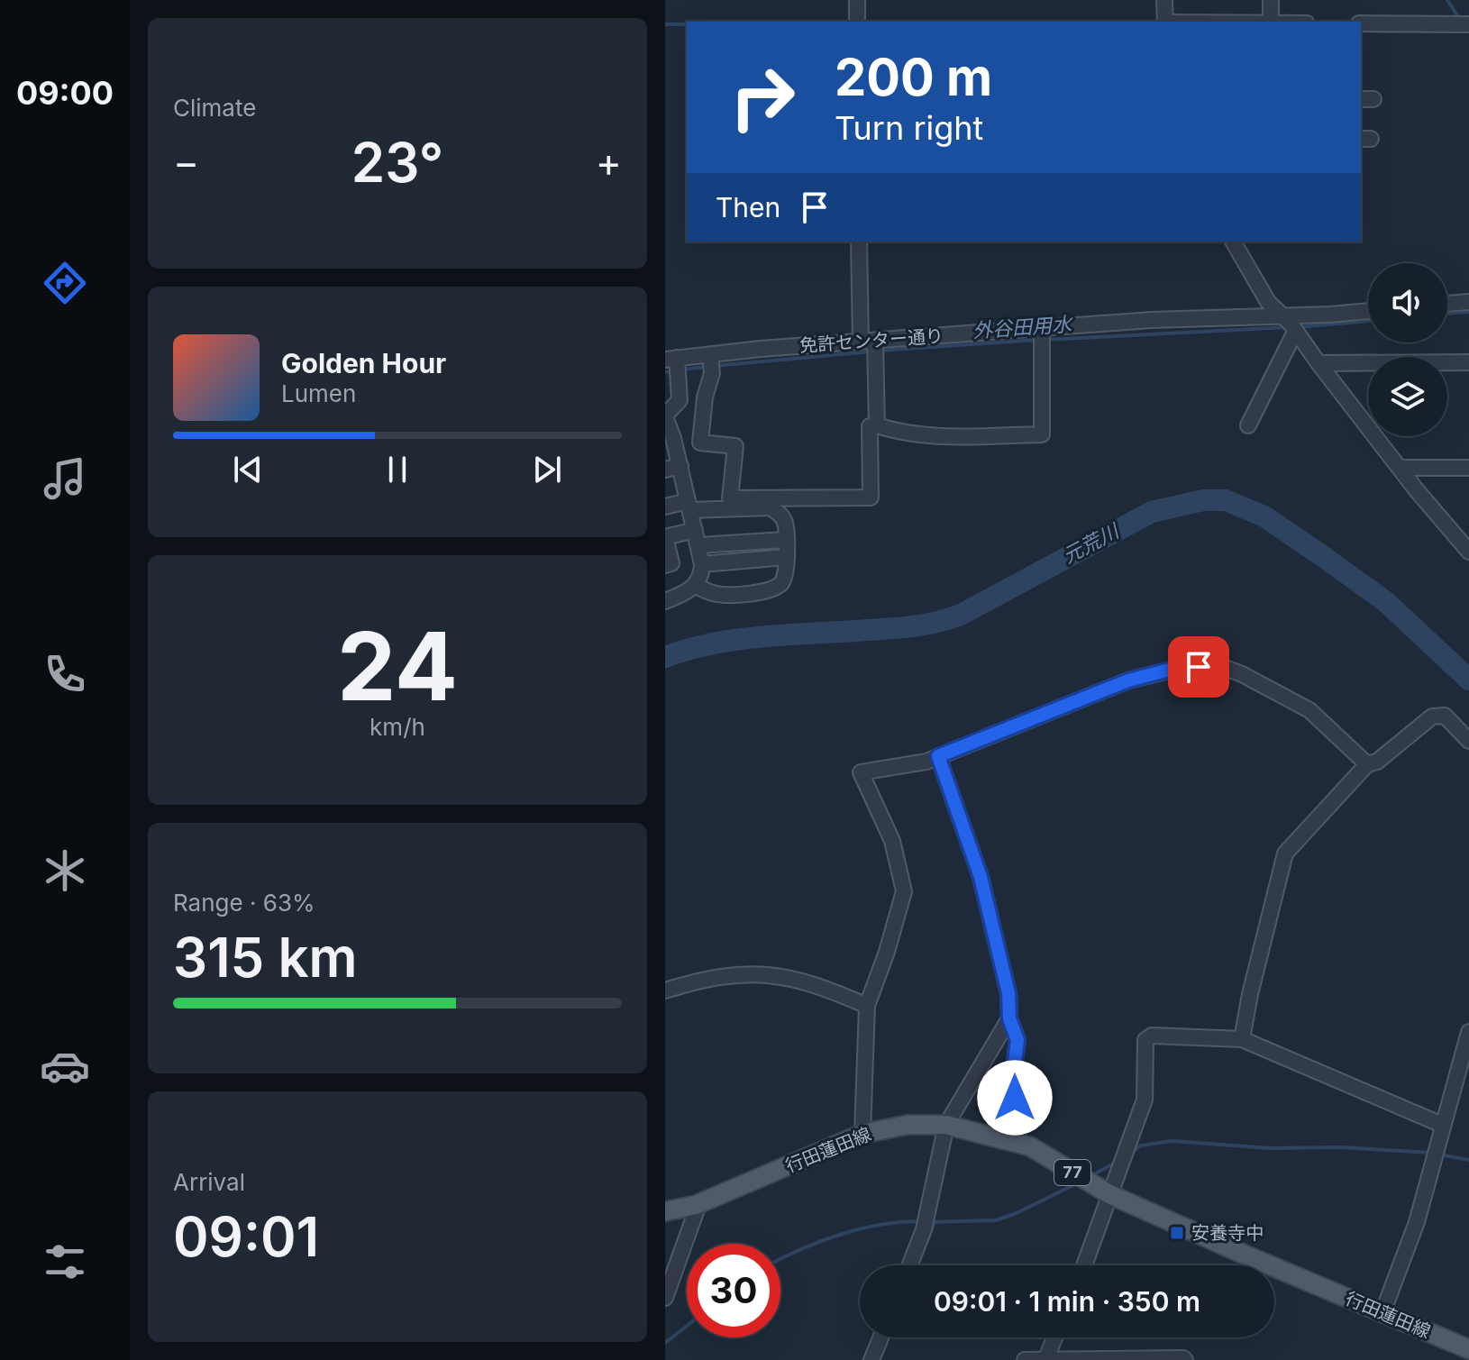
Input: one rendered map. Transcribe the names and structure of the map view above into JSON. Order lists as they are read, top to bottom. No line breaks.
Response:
{"streets":{"main road":["行田蓮田線","77"],"street":["免許センター通り"]},"water":["外谷田用水","元荒川"],"places":{"transit":["安養寺中"]},"page":{"tabs":"09:00","tile":["Climate",["24","km/h"],["Range · 63%","315 km"],["Arrival","09:01"]],"turn":["200 m","Turn right"],"heat":["−","23°","+"],"then":"Then","song":["Golden Hour","Lumen"],"limit":"30","trip":"09:01 · 1 min · 350 m"}}
